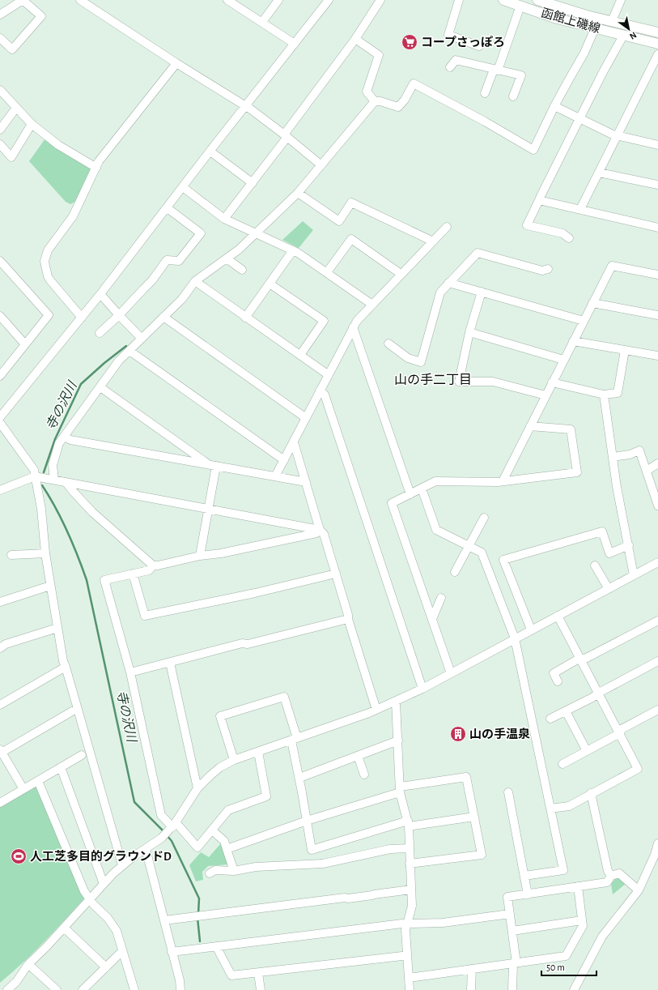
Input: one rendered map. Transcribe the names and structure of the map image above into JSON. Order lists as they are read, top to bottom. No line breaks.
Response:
{"streets":{"main road":["函館上磯線"]},"districts":["山の手二丁目"],"water":["寺の沢川"],"places":{"supermarket":["コープさっぽろ"],"building":["山の手温泉"],"sports":["人工芝多目的グラウンドD"]},"scale_bar":"50 m","north":"bottom right"}
